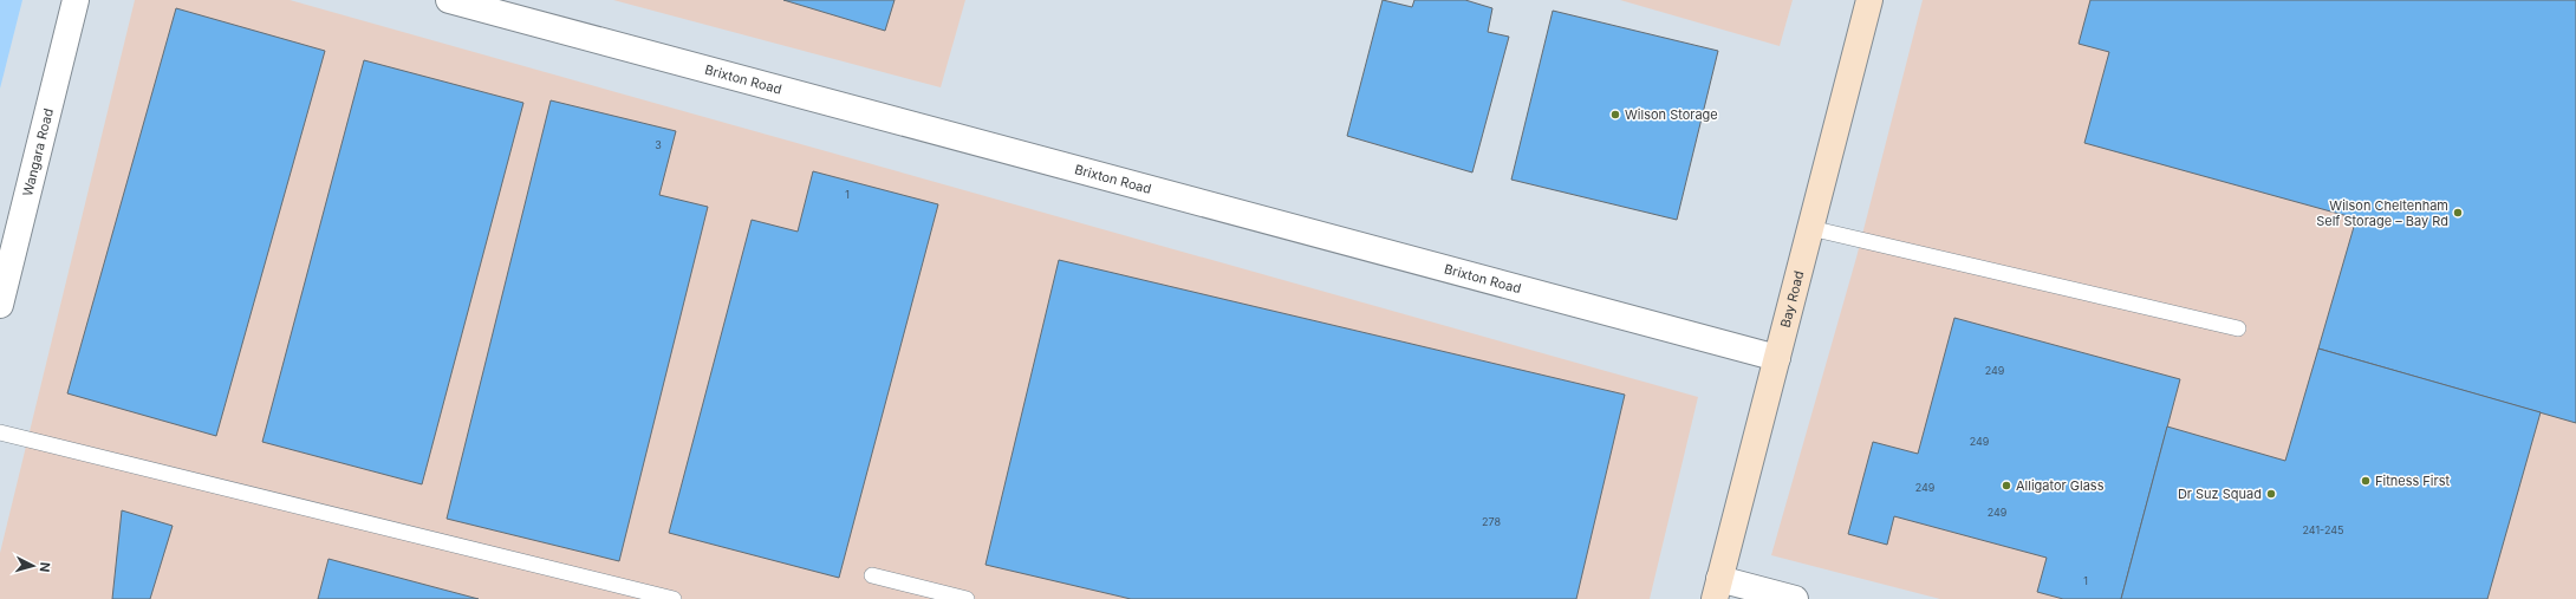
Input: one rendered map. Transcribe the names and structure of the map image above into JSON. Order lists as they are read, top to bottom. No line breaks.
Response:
{"streets":{"main road":["Bay Road"],"street":["Brixton Road","Wangara Road"]},"crossings":[["Brixton Road","Bay Road"]],"places":["Wilson Storage","Wilson Cheltenham Self Storage – Bay Rd","Fitness First","Alligator Glass","Dr Suz Squad"],"house_numbers":["3","1","249","249","249","249","278","241-245","1"],"north":"right"}
